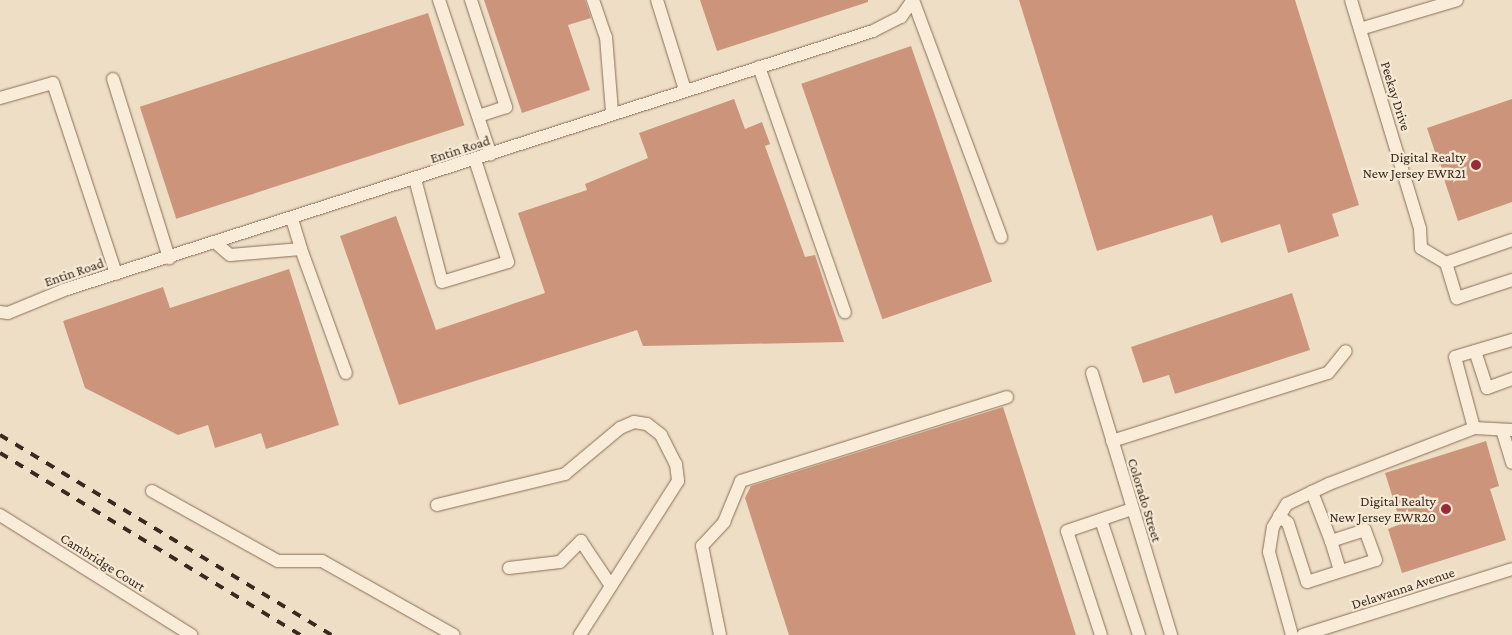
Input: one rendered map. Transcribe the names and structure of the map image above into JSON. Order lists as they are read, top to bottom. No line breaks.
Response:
{"streets":{"street":["Peekay Drive","Entin Road","Colorado Street","Cambridge Court","Delawanna Avenue"]},"places":["Digital Realty New Jersey EWR21","Digital Realty New Jersey EWR20"]}
